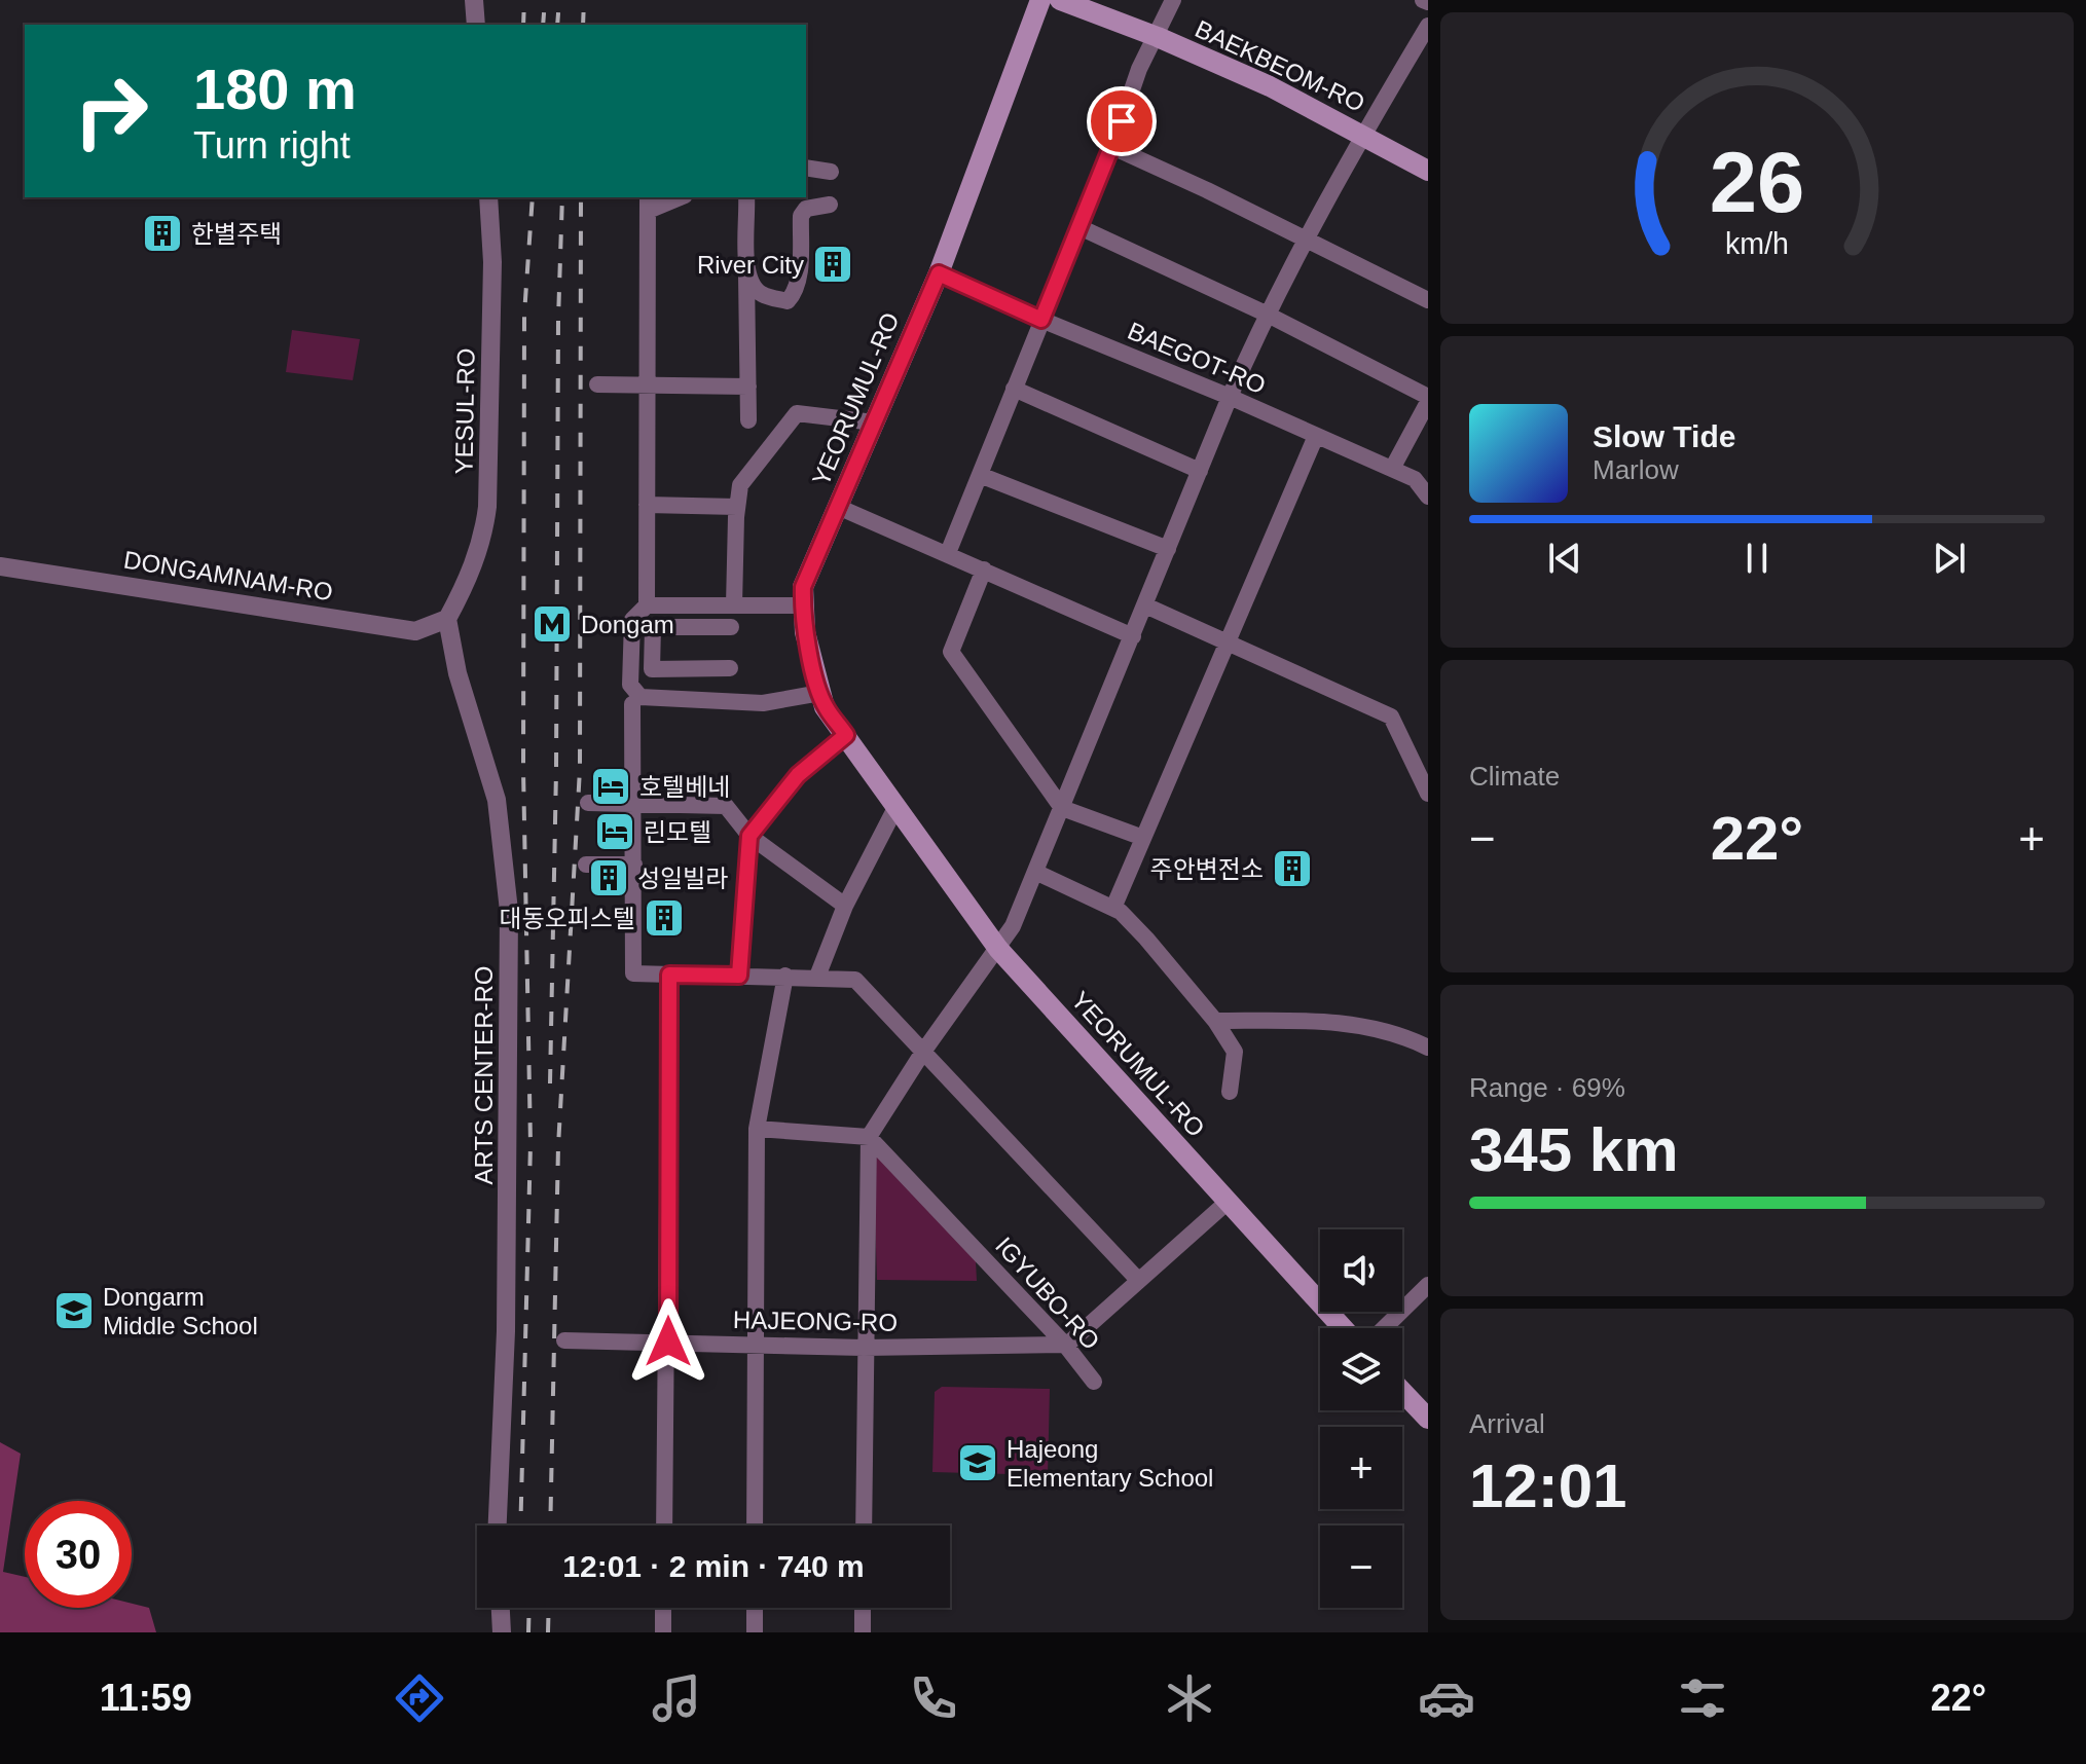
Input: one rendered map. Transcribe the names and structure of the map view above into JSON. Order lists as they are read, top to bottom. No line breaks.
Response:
{"streets":{"main road":["BAEKBEOM-RO","YEORUMUL-RO"],"street":["BAEGOT-RO","YESUL-RO","DONGAMNAM-RO","ARTS CENTER-RO","IGYUBO-RO","HAJEONG-RO"]},"crossings":[["BAEGOT-RO","YEORUMUL-RO"],["YEORUMUL-RO","IGYUBO-RO"],["YESUL-RO","DONGAMNAM-RO"],["YESUL-RO","ARTS CENTER-RO"],["DONGAMNAM-RO","ARTS CENTER-RO"],["IGYUBO-RO","HAJEONG-RO"]],"places":{"building":["한별주택","River City","주안변전소","성일빌라","대동오피스텔"],"metro station":["Dongam"],"hotel":["호텔베네","린모텔"],"school or university":["Dongarm Middle School","Hajeong Elementary School"]},"page":{"turn":["180 m","Turn right"],"song":["Slow Tide","Marlow"],"tile":["Climate",["Range · 69%","345 km"],["Arrival","12:01"]],"heat":["−","22°","+"],"map_buttons":["+","−"],"limit":"30","trip":"12:01 · 2 min · 740 m","tabs":["11:59","22°"],"gauge":["26","km/h"]}}
